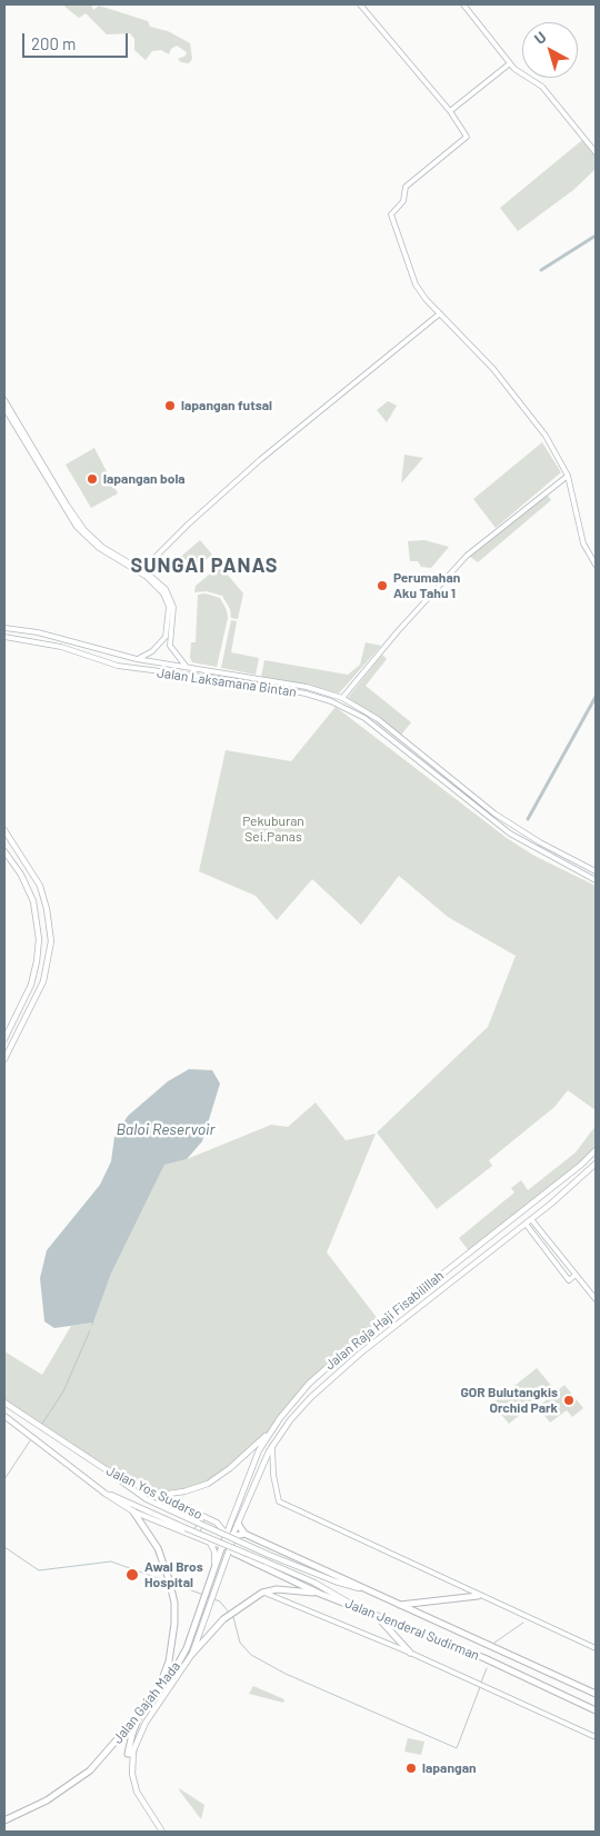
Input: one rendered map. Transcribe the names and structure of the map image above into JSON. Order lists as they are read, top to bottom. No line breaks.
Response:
{"streets":{"highway":["Jalan Jenderal Sudirman","Jalan Gajah Mada"],"main road":["Jalan Raja Haji Fisabilillah","Jalan Yos Sudarso"],"street":["Jalan Laksamana Bintan"]},"crossings":[["Jalan Raja Haji Fisabilillah","Jalan Yos Sudarso"],["Jalan Raja Haji Fisabilillah","Jalan Jenderal Sudirman"],["Jalan Raja Haji Fisabilillah","Jalan Gajah Mada"],["Jalan Yos Sudarso","Jalan Jenderal Sudirman"],["Jalan Yos Sudarso","Jalan Gajah Mada"],["Jalan Jenderal Sudirman","Jalan Gajah Mada"]],"districts":["SUNGAI PANAS"],"water":["Baloi Reservoir"],"parks":["Pekuburan Sei.Panas"],"places":["lapangan futsal","lapangan bola","Perumahan Aku Tahu 1","GOR Bulutangkis Orchid Park","Awal Bros Hospital","lapangan"],"scale_bar":"200 m","north":"top left"}
